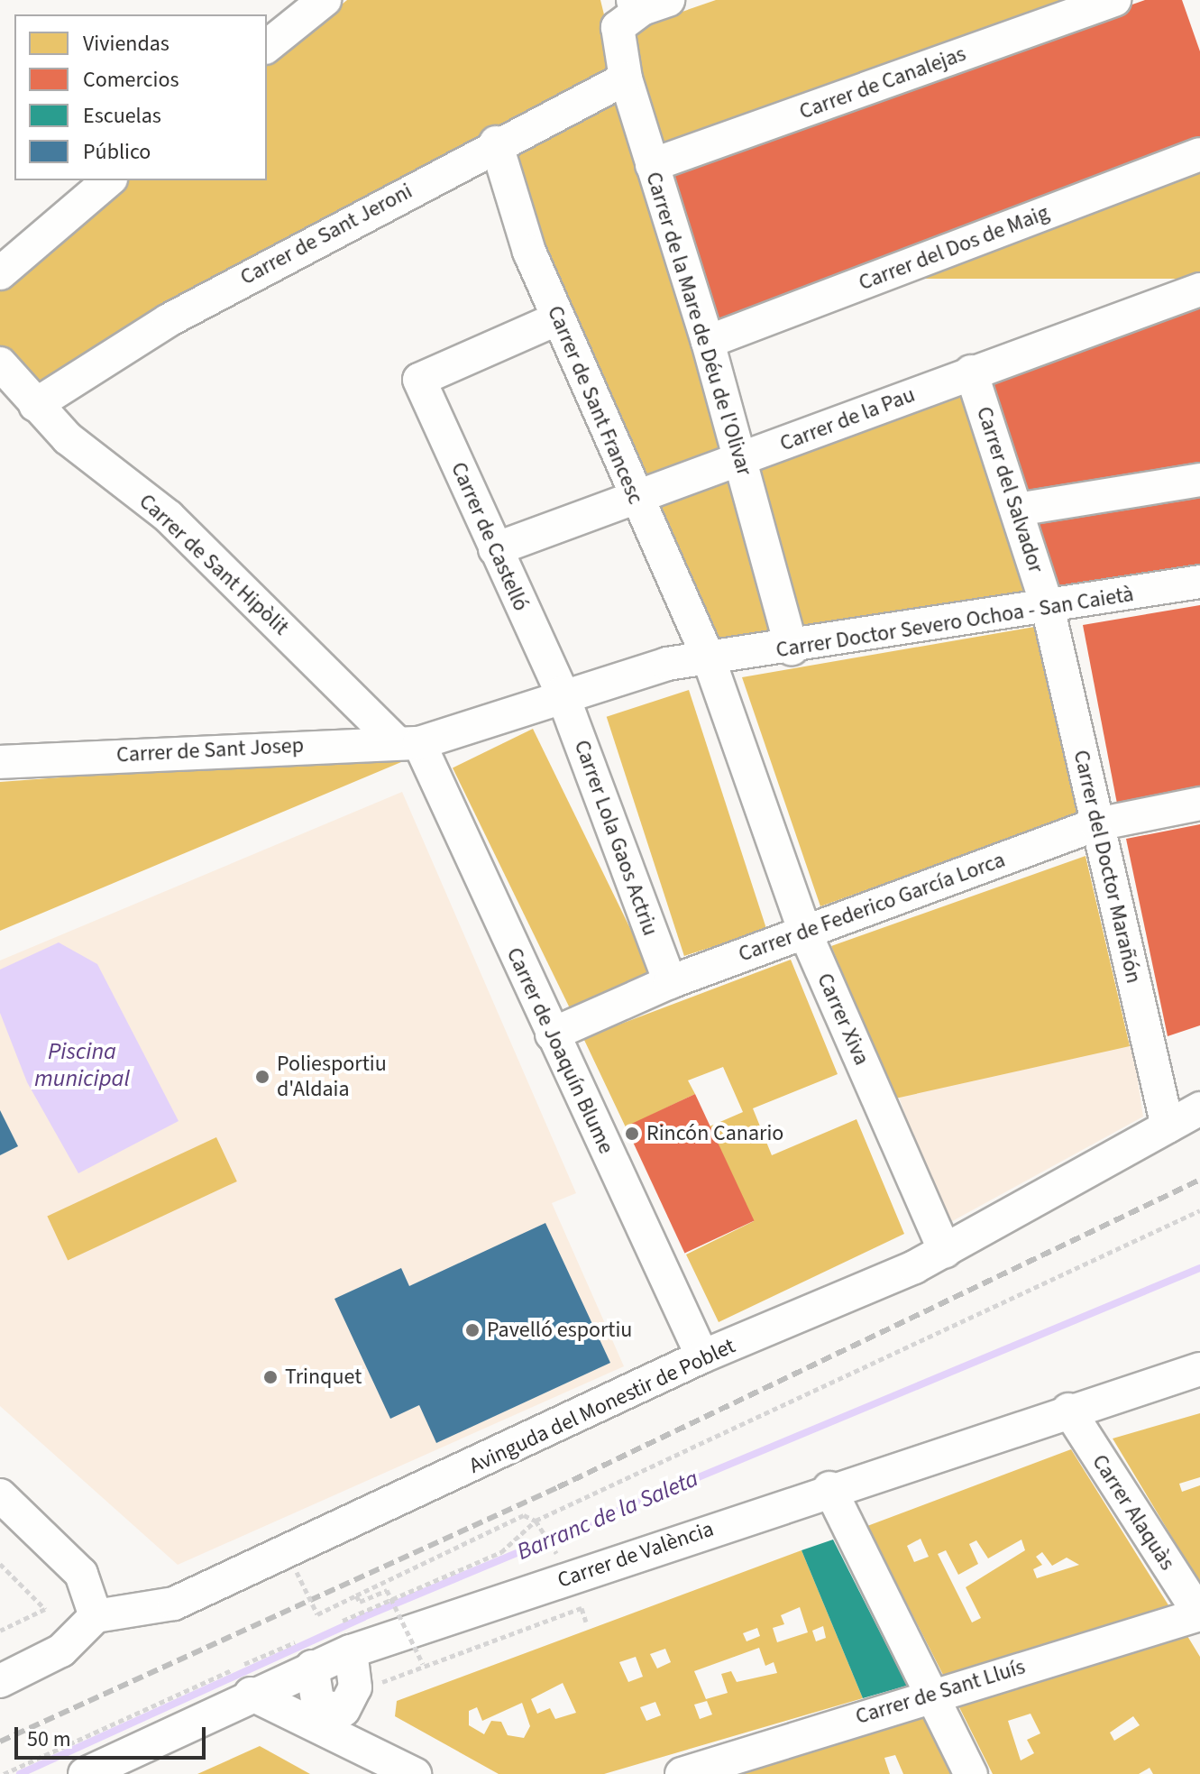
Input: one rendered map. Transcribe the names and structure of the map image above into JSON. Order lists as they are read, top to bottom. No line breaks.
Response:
{"streets":{"street":["Carrer de Canalejas","Carrer de Sant Jeroni","Carrer del Dos de Maig","Carrer de la Mare de Déu de l'Olivar","Carrer de Sant Francesc","Carrer de la Pau","Carrer del Salvador","Carrer de Castelló","Carrer de Sant Hipòlit","Carrer Doctor Severo Ochoa - San Caietà","Carrer de Sant Josep","Carrer Lola Gaos Actriu","Carrer del Doctor Marañón","Carrer de Federico García Lorca","Carrer Xiva","Carrer de Joaquín Blume","Avinguda del Monestir de Poblet","Carrer Alaquàs","Carrer de València","Carrer de Sant Lluís"]},"crossings":[["Carrer de Canalejas","Carrer de la Mare de Déu de l'Olivar"],["Carrer de Sant Jeroni","Carrer de la Mare de Déu de l'Olivar"],["Carrer de Sant Jeroni","Carrer de Sant Francesc"],["Carrer de Sant Jeroni","Carrer de Sant Hipòlit"],["Carrer del Dos de Maig","Carrer de la Mare de Déu de l'Olivar"],["Carrer de la Mare de Déu de l'Olivar","Carrer de la Pau"],["Carrer de la Mare de Déu de l'Olivar","Carrer Doctor Severo Ochoa - San Caietà"],["Carrer de Sant Francesc","Carrer de la Pau"],["Carrer de Sant Francesc","Carrer de Castelló"],["Carrer de Sant Francesc","Carrer Doctor Severo Ochoa - San Caietà"],["Carrer de Sant Francesc","Carrer Xiva"],["Carrer de la Pau","Carrer del Salvador"],["Carrer de la Pau","Carrer de Castelló"],["Carrer del Salvador","Carrer Doctor Severo Ochoa - San Caietà"],["Carrer del Salvador","Carrer del Doctor Marañón"],["Carrer de Castelló","Carrer Doctor Severo Ochoa - San Caietà"],["Carrer de Castelló","Carrer de Sant Josep"],["Carrer de Castelló","Carrer Lola Gaos Actriu"],["Carrer de Sant Hipòlit","Carrer de Sant Josep"],["Carrer de Sant Hipòlit","Carrer de Joaquín Blume"],["Carrer Doctor Severo Ochoa - San Caietà","Carrer de Sant Josep"],["Carrer Doctor Severo Ochoa - San Caietà","Carrer Lola Gaos Actriu"],["Carrer Doctor Severo Ochoa - San Caietà","Carrer del Doctor Marañón"],["Carrer Doctor Severo Ochoa - San Caietà","Carrer Xiva"],["Carrer de Sant Josep","Carrer Lola Gaos Actriu"],["Carrer de Sant Josep","Carrer de Joaquín Blume"],["Carrer Lola Gaos Actriu","Carrer de Federico García Lorca"],["Carrer del Doctor Marañón","Carrer de Federico García Lorca"],["Carrer del Doctor Marañón","Avinguda del Monestir de Poblet"],["Carrer de Federico García Lorca","Carrer Xiva"],["Carrer de Federico García Lorca","Carrer de Joaquín Blume"],["Carrer Xiva","Avinguda del Monestir de Poblet"],["Carrer de Joaquín Blume","Avinguda del Monestir de Poblet"],["Carrer Alaquàs","Carrer de València"],["Carrer Alaquàs","Carrer de Sant Lluís"]],"water":["Piscina municipal","Barranc de la Saleta"],"places":["Poliesportiu d'Aldaia","Rincón Canario","Pavelló esportiu","Trinquet"],"legend":["Viviendas","Comercios","Escuelas","Público"],"scale_bar":"50 m"}
